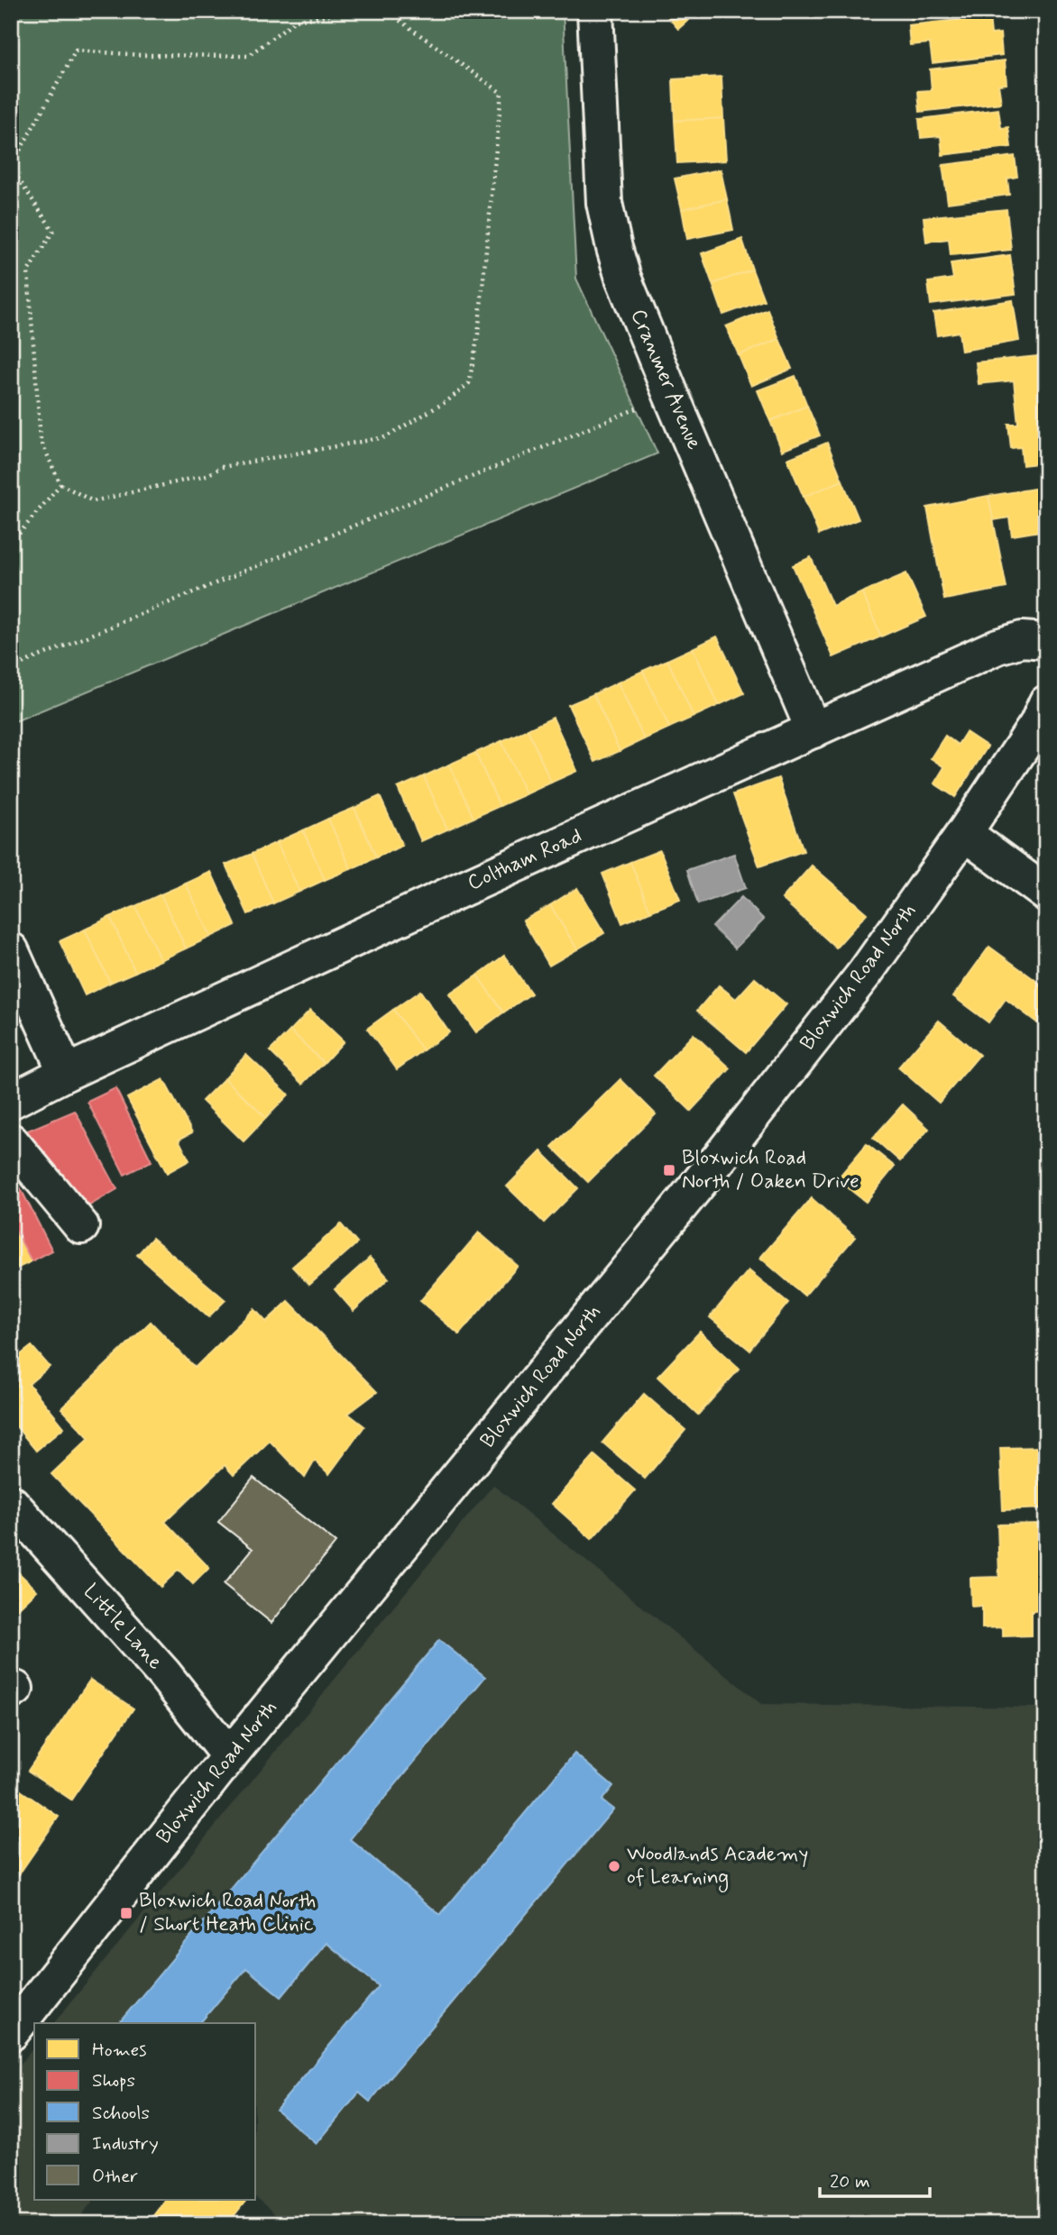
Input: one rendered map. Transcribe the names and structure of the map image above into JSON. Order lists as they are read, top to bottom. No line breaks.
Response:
{"streets":{"street":["Cranmer Avenue","Coltham Road","Bloxwich Road North","Little Lane"]},"crossings":[["Cranmer Avenue","Coltham Road"],["Bloxwich Road North","Little Lane"]],"places":{"transit":["Bloxwich Road North / Oaken Drive","Bloxwich Road North / Short Heath Clinic"],"other":["Woodlands Academy of Learning"]},"legend":["Homes","Shops","Schools","Industry","Other"],"scale_bar":"20 m"}
